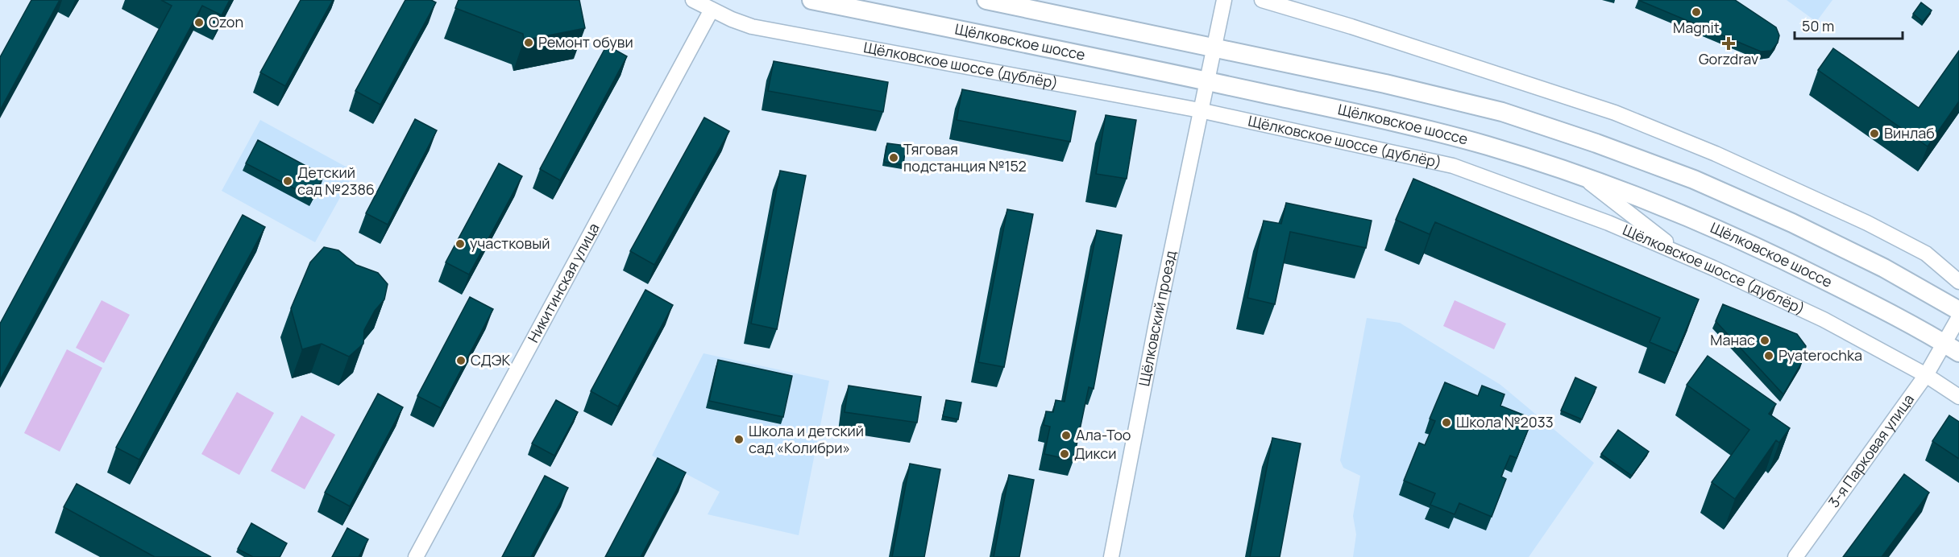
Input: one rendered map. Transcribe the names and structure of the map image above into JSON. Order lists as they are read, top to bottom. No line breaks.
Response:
{"streets":{"main road":["Щёлковское шоссе"],"street":["Щёлковское шоссе (дублёр)","Никитинская улица","Щёлковский проезд","3-я Парковая улица"]},"crossings":[["Щёлковское шоссе","Щёлковский проезд"],["Щёлковское шоссе","3-я Парковая улица"],["Щёлковское шоссе (дублёр)","Никитинская улица"],["Щёлковское шоссе (дублёр)","Щёлковский проезд"],["Щёлковское шоссе (дублёр)","3-я Парковая улица"]],"places":{"other":["Magnit","Ozon","Ремонт обуви","Винлаб","Тяговая подстанция №152","Детский сад №2386","участковый","Манас","Pyaterochka","СДЭК","Школа №2033","Ала-Тоо","Школа и детский сад «Колибри»","Дикси"],"health":["Gorzdrav"]},"scale_bar":"50 m"}
